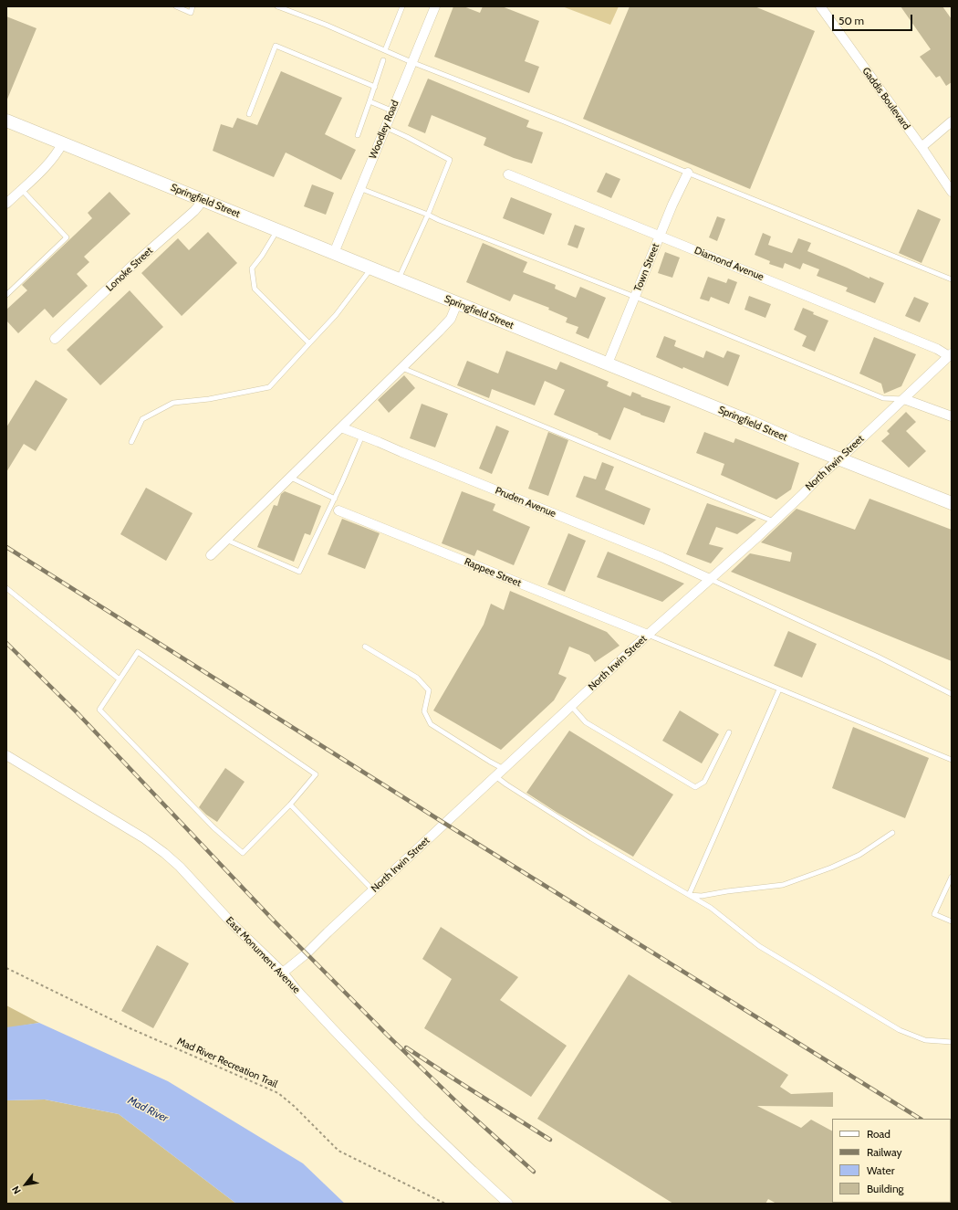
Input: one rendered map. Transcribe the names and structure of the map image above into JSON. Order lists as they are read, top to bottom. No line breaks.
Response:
{"streets":{"main road":["Springfield Street"],"street":["Gaddis Boulevard","Woodley Road","Diamond Avenue","Town Street","Lonoke Street","North Irwin Street","Pruden Avenue","Rappee Street","East Monument Avenue"],"path":["Mad River Recreation Trail"]},"crossings":[["Woodley Road","Springfield Street"],["Springfield Street","Town Street"],["Springfield Street","Lonoke Street"],["Springfield Street","North Irwin Street"],["Diamond Avenue","Town Street"],["Diamond Avenue","North Irwin Street"],["North Irwin Street","Pruden Avenue"],["North Irwin Street","Rappee Street"],["North Irwin Street","East Monument Avenue"]],"water":["Mad River"],"legend":["Road","Railway","Water","Building"],"scale_bar":"50 m","north":"bottom left"}
